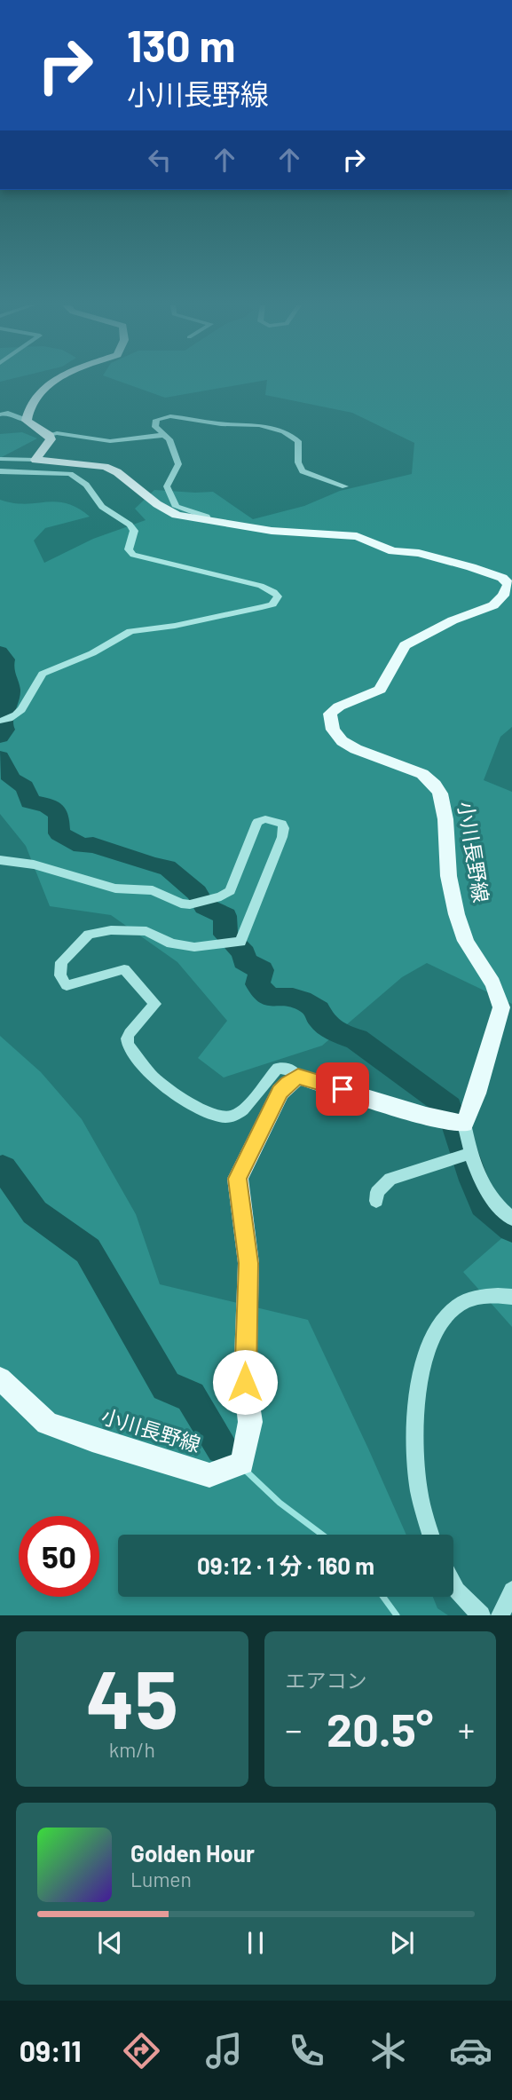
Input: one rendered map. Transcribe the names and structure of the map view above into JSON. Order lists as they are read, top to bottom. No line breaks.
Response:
{"streets":{"main road":["小川長野線"]},"page":{"turn":["130 m","小川長野線"],"limit":"50","trip":"09:12 · 1 分 · 160 m","tile":[["45","km/h"],"エアコン"],"heat":["−","20.5°","+"],"song":["Golden Hour","Lumen"],"tabs":"09:11"}}
